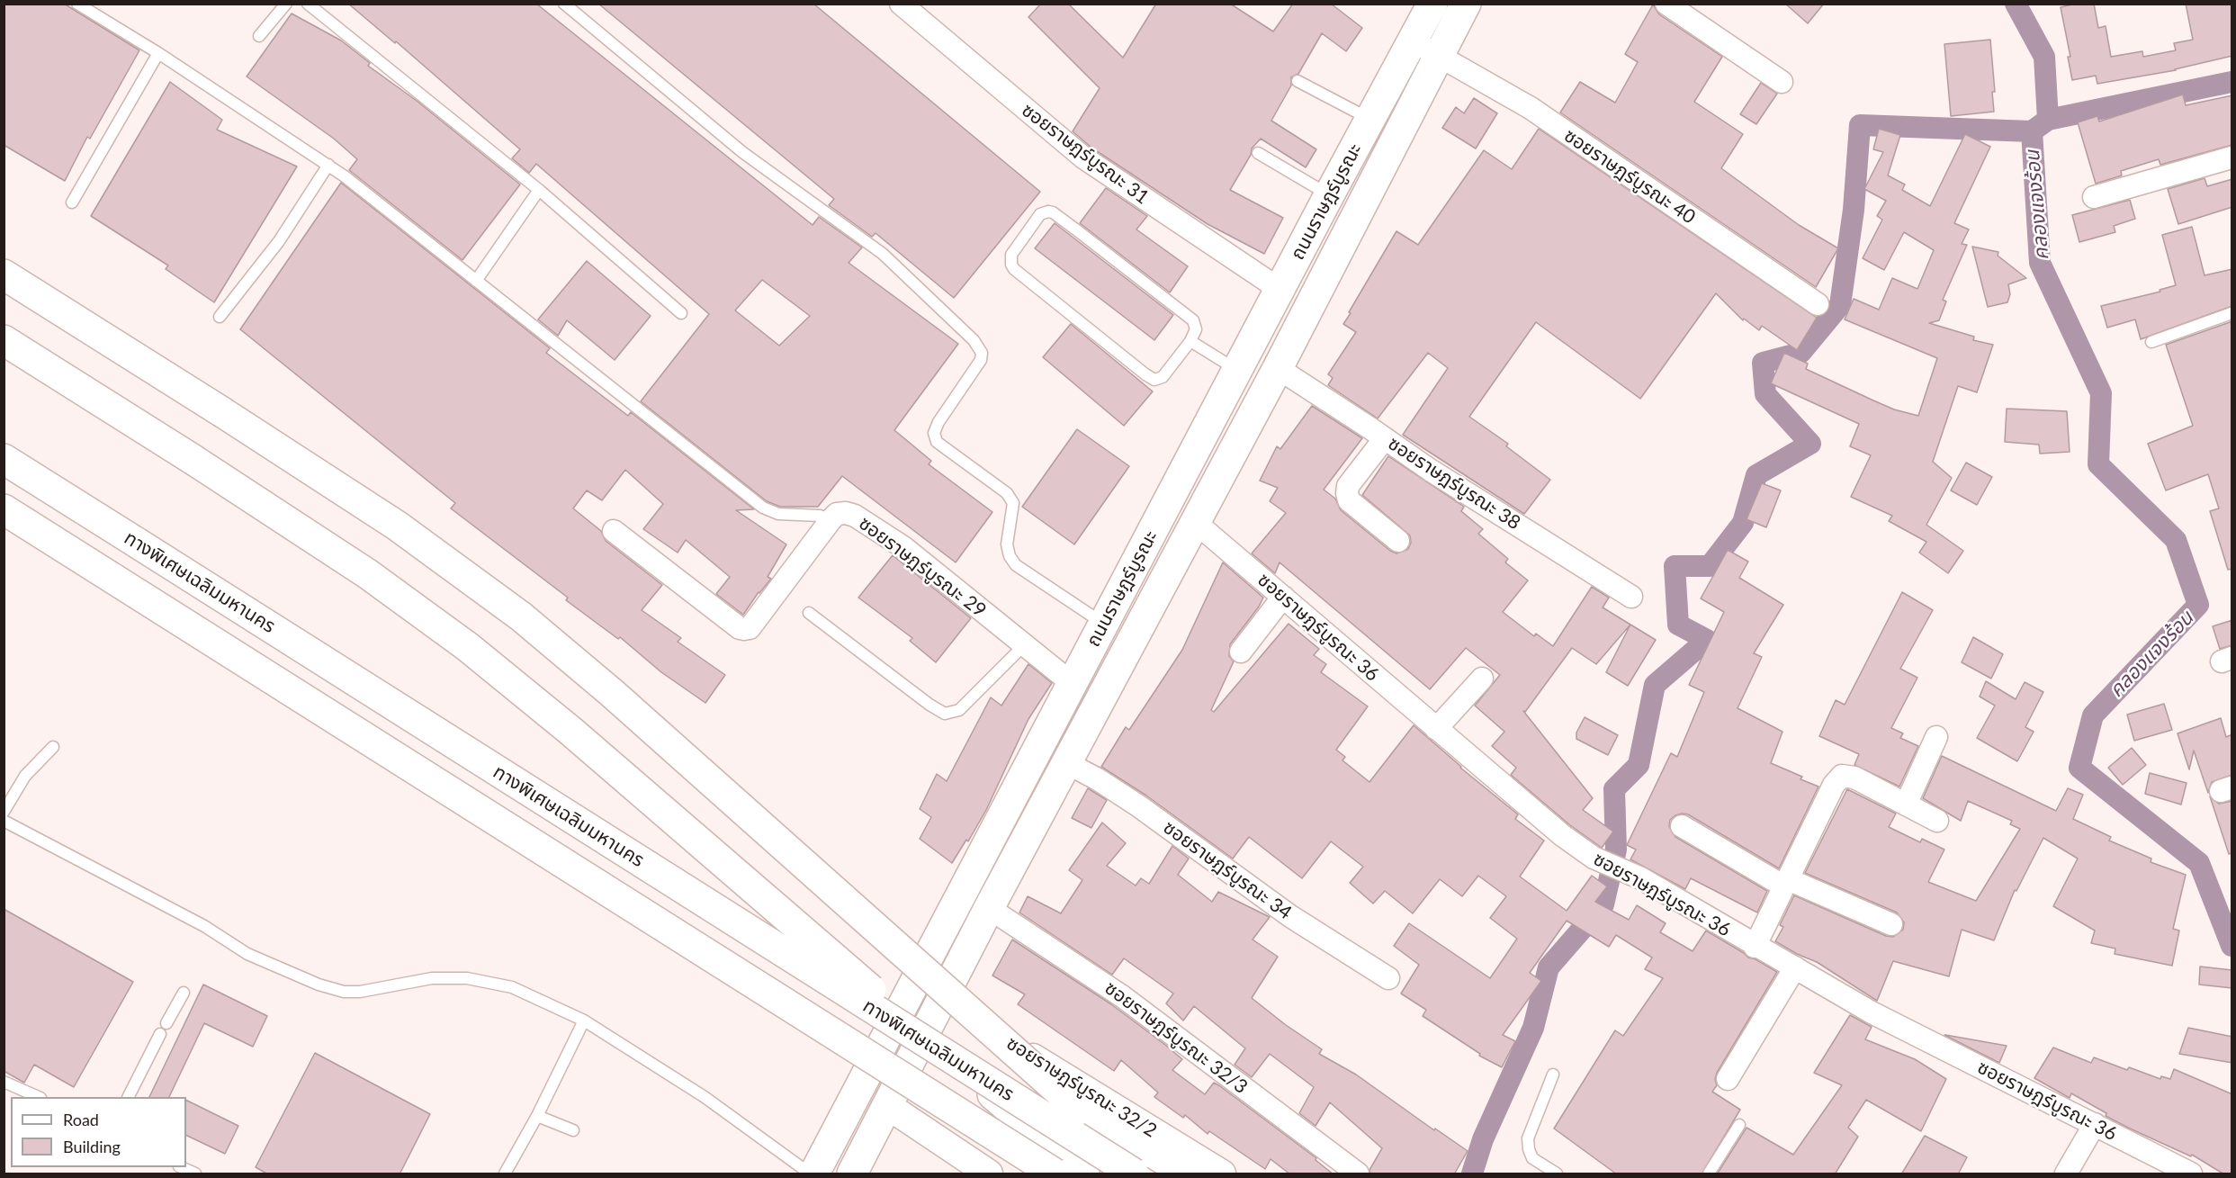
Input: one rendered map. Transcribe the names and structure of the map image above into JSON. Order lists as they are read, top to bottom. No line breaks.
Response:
{"streets":{"main road":["ถนนราษฎร์บูรณะ","ทางพิเศษเฉลิมมหานคร"],"street":["ซอยราษฎร์บูรณะ 31","ซอยราษฎร์บูรณะ 40","ซอยราษฎร์บูรณะ 38","ซอยราษฎร์บูรณะ 29","ซอยราษฎร์บูรณะ 36","ซอยราษฎร์บูรณะ 34","ซอยราษฎร์บูรณะ 32/3","ซอยราษฎร์บูรณะ 32/2"]},"crossings":[["ซอยราษฎร์บูรณะ 31","ถนนราษฎร์บูรณะ"],["ซอยราษฎร์บูรณะ 40","ถนนราษฎร์บูรณะ"],["ถนนราษฎร์บูรณะ","ซอยราษฎร์บูรณะ 38"],["ถนนราษฎร์บูรณะ","ซอยราษฎร์บูรณะ 29"],["ถนนราษฎร์บูรณะ","ซอยราษฎร์บูรณะ 36"],["ถนนราษฎร์บูรณะ","ซอยราษฎร์บูรณะ 34"],["ถนนราษฎร์บูรณะ","ซอยราษฎร์บูรณะ 32/3"],["ถนนราษฎร์บูรณะ","ซอยราษฎร์บูรณะ 32/2"]],"water":["คลองแจงร้อน"],"legend":["Road","Building"]}
